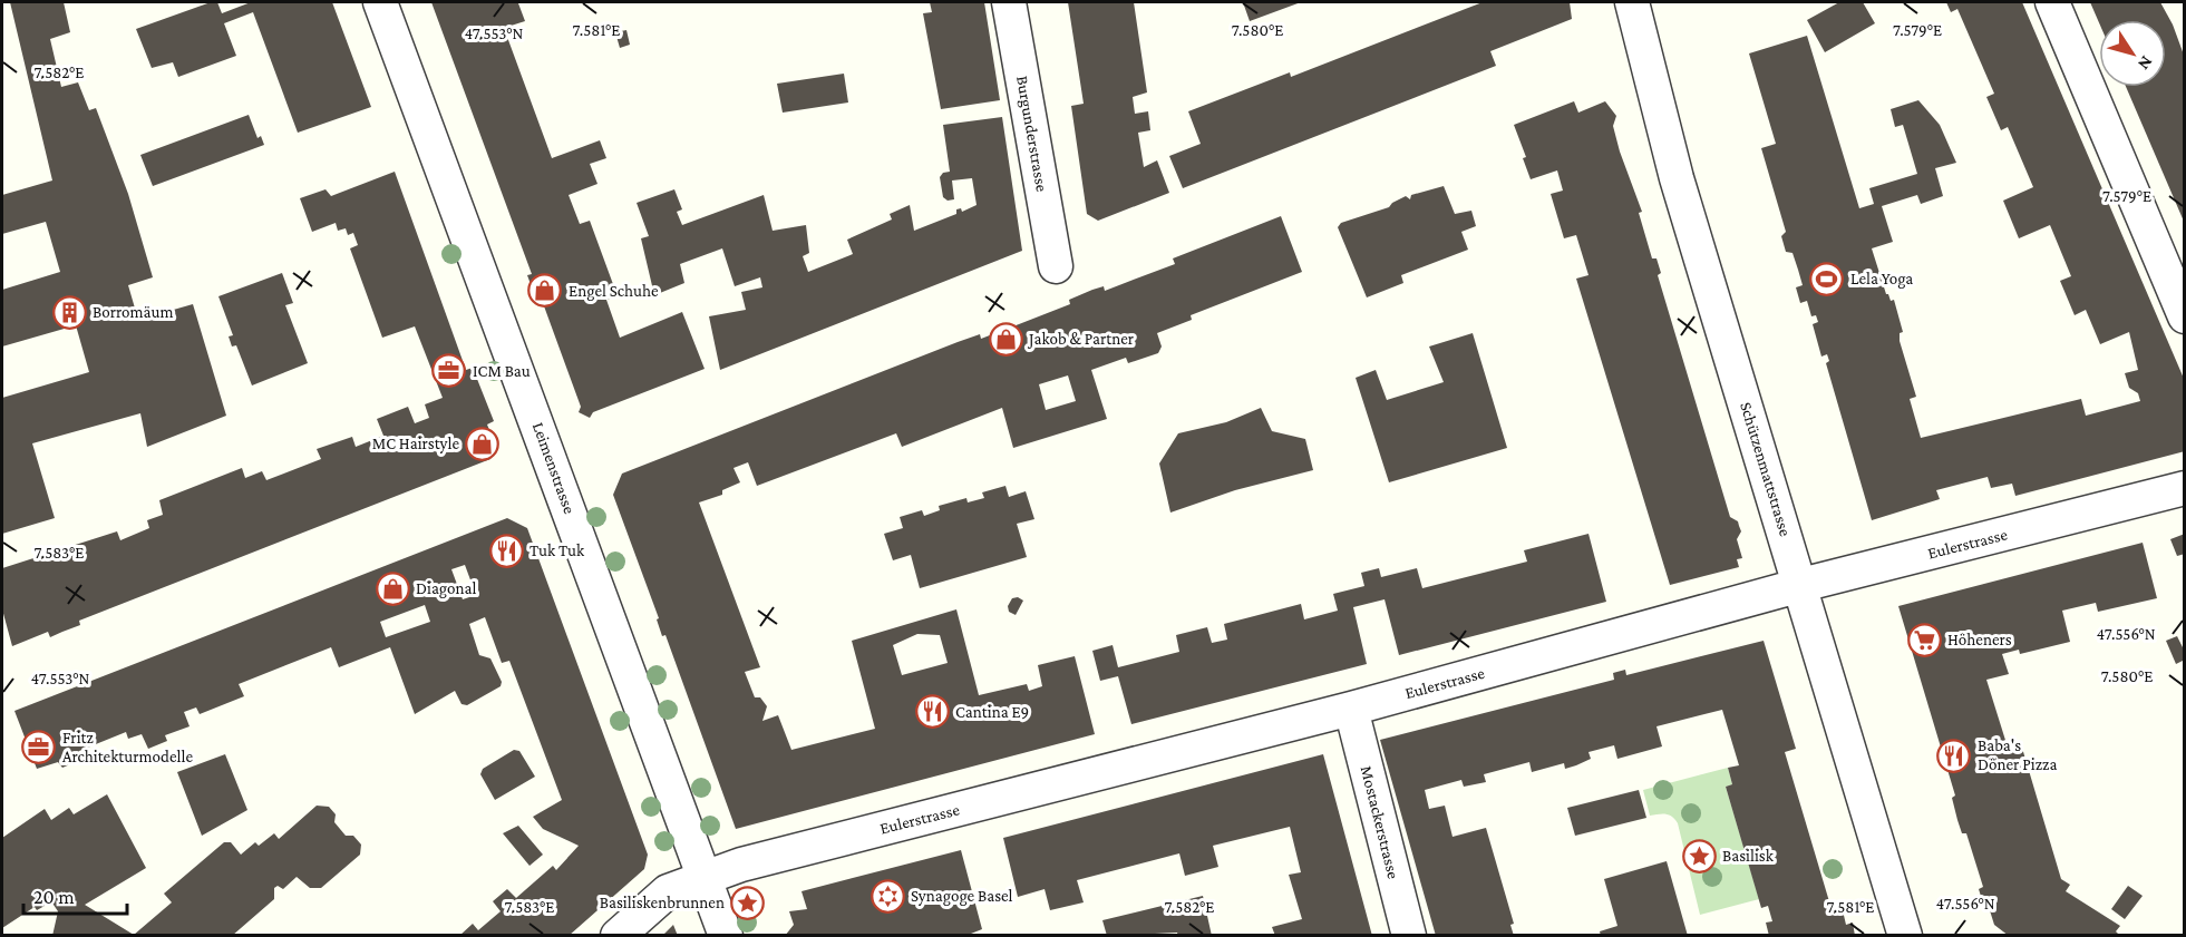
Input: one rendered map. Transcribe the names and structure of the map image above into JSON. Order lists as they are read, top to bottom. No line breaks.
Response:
{"streets":{"street":["Burgunderstrasse","Leimenstrasse","Schützenmattstrasse","Eulerstrasse","Mostackerstrasse"]},"crossings":[["Leimenstrasse","Eulerstrasse"],["Schützenmattstrasse","Eulerstrasse"],["Eulerstrasse","Mostackerstrasse"]],"places":{"sports":["Lela Yoga"],"shop":["Engel Schuhe","Jakob & Partner","MC Hairstyle","Diagonal"],"building":["Borromäum"],"office":["ICM Bau","Fritz Architekturmodelle"],"restaurant":["Tuk Tuk","Cantina E9","Baba's Döner Pizza"],"supermarket":["Höheners"],"place":["Basilisk","Basiliskenbrunnen"],"synagogue":["Synagoge Basel"]},"scale_bar":"20 m","north":"bottom right","coordinates":["7.581°E","7.580°E","7.579°E","47.553°N","7.582°E","7.583°E","47.556°N"]}
